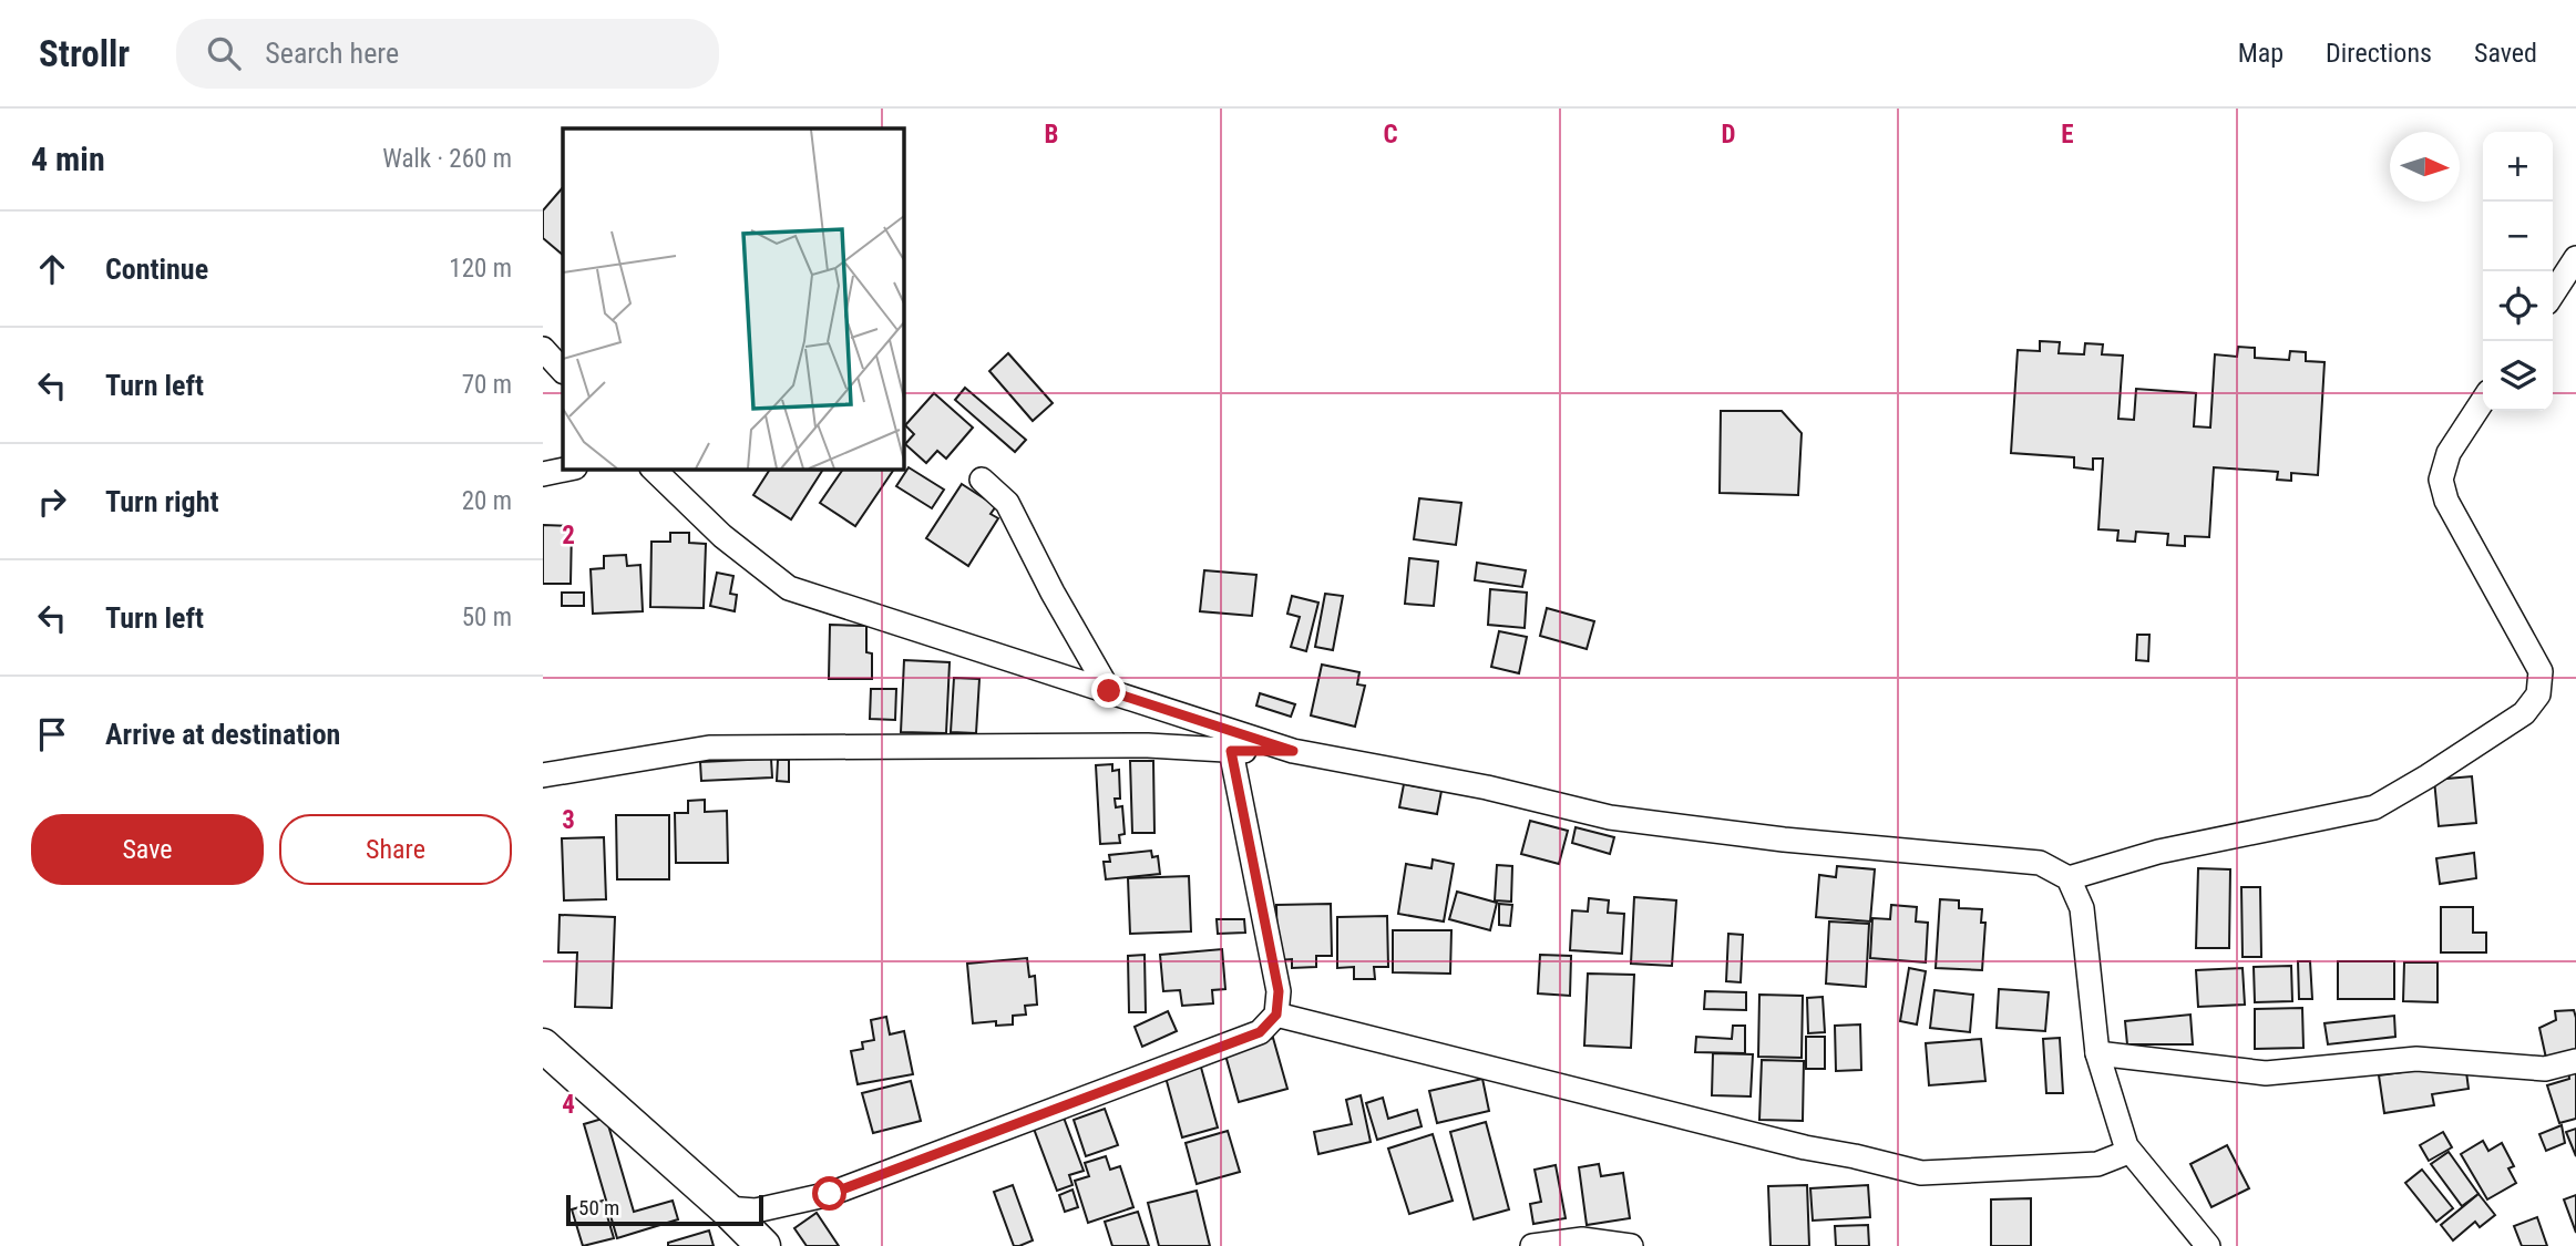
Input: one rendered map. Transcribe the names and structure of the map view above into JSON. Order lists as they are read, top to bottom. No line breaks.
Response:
{"scale_bar":"50 m","north":"right","page":{"header":"Strollr","search":"Search here","nav":["Map","Directions","Saved"],"heading":["4 min","Walk · 260 m"],"map_buttons":["+","−"],"list":[["Continue","120 m"],["Turn left","70 m"],["Turn right","20 m"],["Turn left","50 m"],"Arrive at destination"],"buttons":["Save","Share"],"scale":"50 m"},"grid":{"columns":["B","C","D","E"],"rows":["2","3","4"]}}
